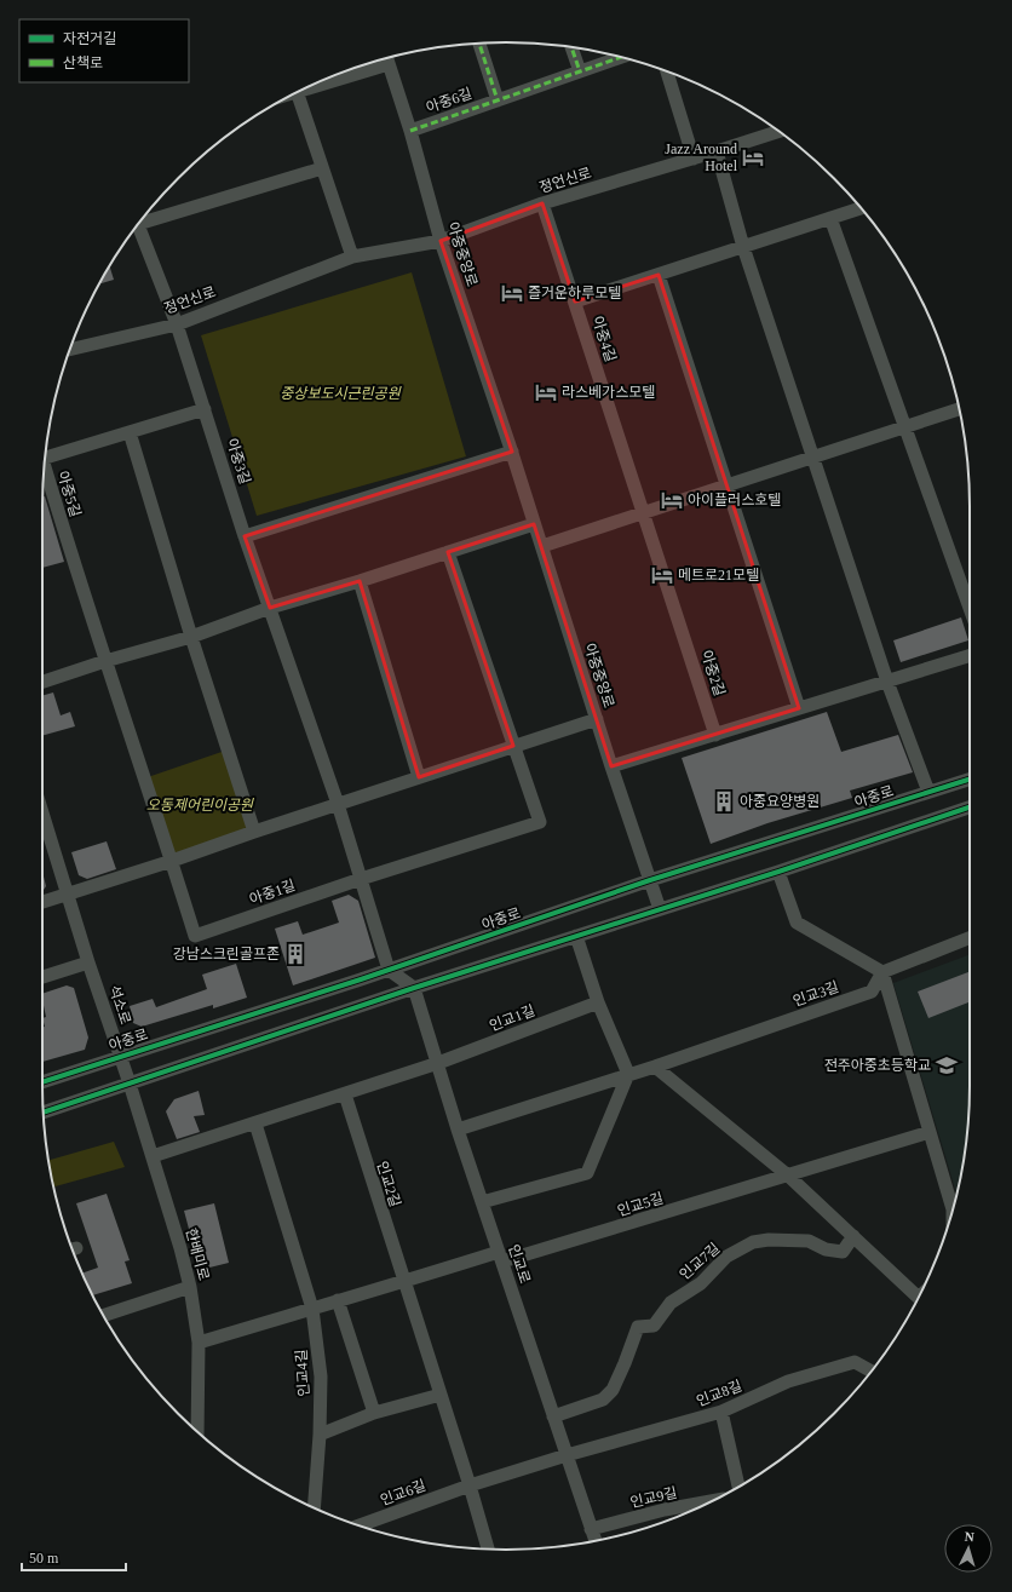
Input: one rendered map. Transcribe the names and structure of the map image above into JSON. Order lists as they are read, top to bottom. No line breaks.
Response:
{"streets":{"street":["아중6길","정언신로","아중중앙로","아중4길","아중3길","아중5길","아중2길","아중로","아중1길","인교3길","석소로","인교1길","인교2길","인교5길","한배미로","인교7길","인교로","인교4길","인교8길","인교6길","인교9길"]},"crossings":[["아중6길","아중중앙로"],["정언신로","아중중앙로"],["정언신로","아중4길"],["정언신로","아중3길"],["아중중앙로","아중로"],["아중4길","아중2길"],["아중3길","아중5길"],["아중5길","아중1길"],["아중로","석소로"],["인교3길","인교로"],["석소로","한배미로"],["인교1길","인교로"],["인교5길","인교로"],["인교7길","인교로"],["인교로","인교8길"],["인교로","인교6길"],["인교로","인교9길"],["인교8길","인교6길"]],"parks":["중상보도시근린공원","오동제어린이공원"],"places":{"hotel":["Jazz Around Hotel","즐거운하루모텔","라스베가스모텔","아이플러스호텔","메트로21모텔"],"building":["아중요양병원","강남스크린골프존"],"school or university":["전주아중초등학교"]},"legend":["자전거길","산책로"],"scale_bar":"50 m","north":"top"}
